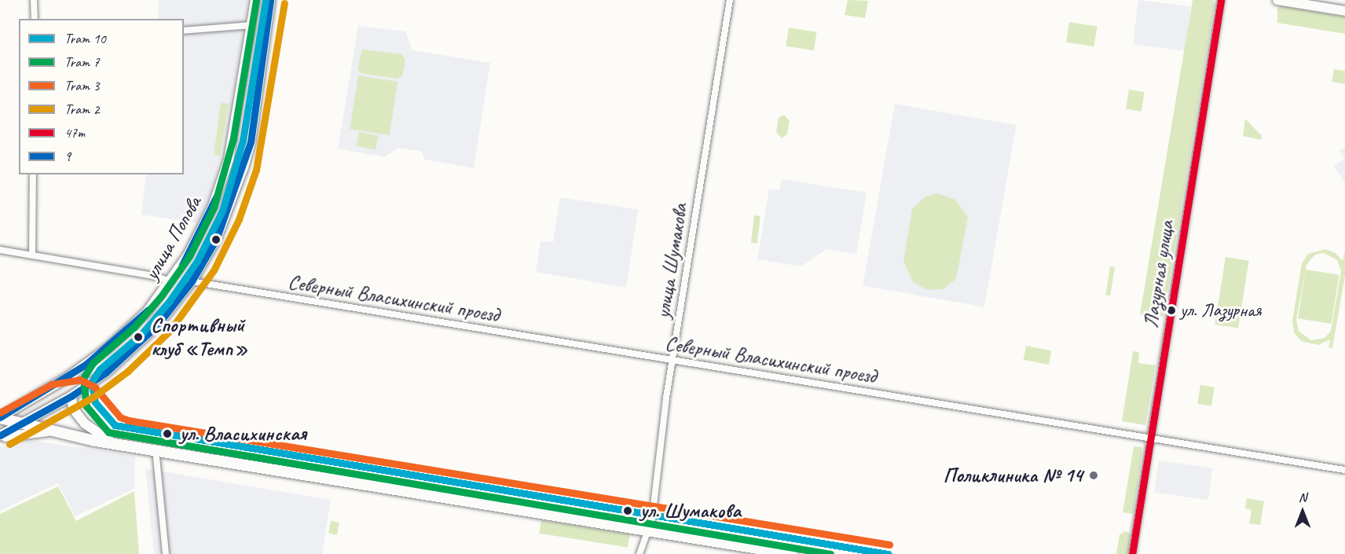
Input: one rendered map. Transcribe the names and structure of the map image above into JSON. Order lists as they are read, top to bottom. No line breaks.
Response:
{"streets":{"main road":["улица Попова"],"street":["улица Шумакова","Лазурная улица","Северный Власихинский проезд"]},"crossings":[["улица Попова","Северный Власихинский проезд"],["улица Шумакова","Северный Власихинский проезд"],["Лазурная улица","Северный Власихинский проезд"]],"places":["ул. Лазурная","Спортивный клуб «Темп»","ул. Власихинская","Поликлиника № 14","ул. Шумакова"],"lines":["tram line 10","tram line 7","transit line 47т","transit line 9","tram line 2","tram line 3"],"legend":["Tram 10","Tram 7","Tram 3","Tram 2","47т","9"],"north":"top"}
